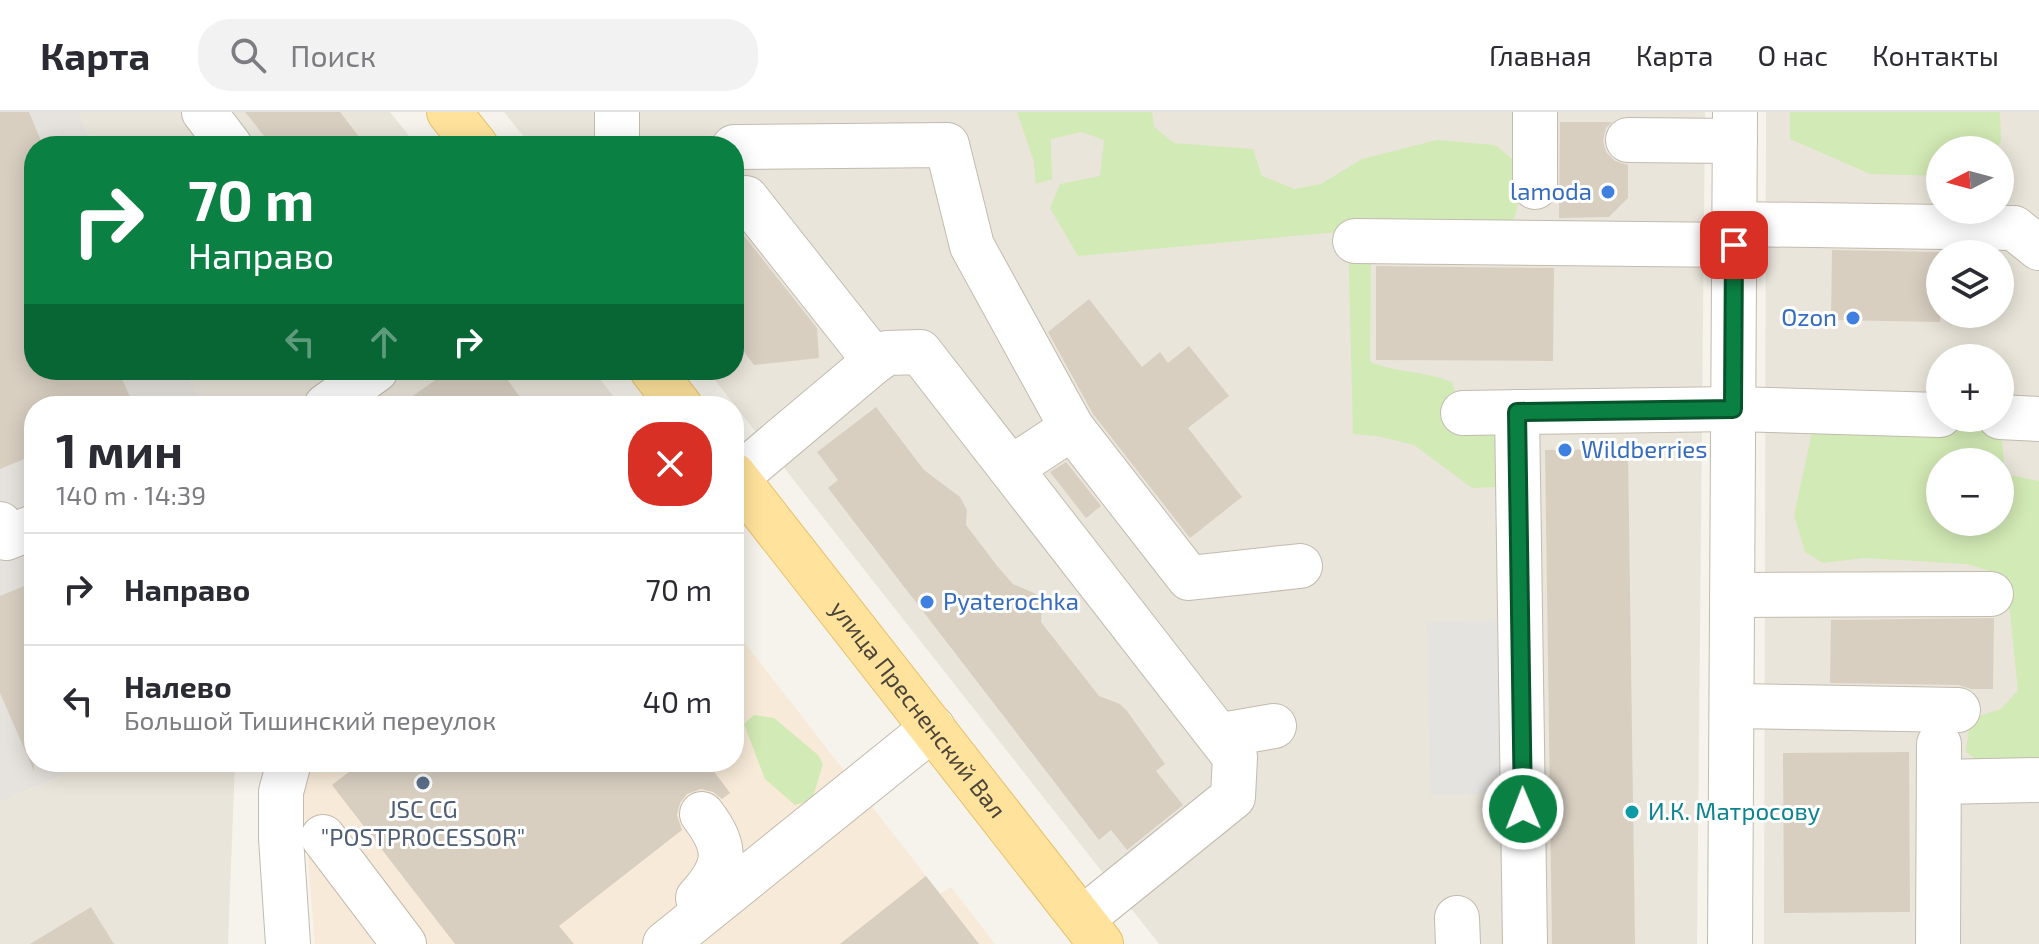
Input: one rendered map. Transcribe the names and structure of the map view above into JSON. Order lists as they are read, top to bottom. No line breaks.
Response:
{"streets":{"main road":["улица Пресненский Вал"]},"places":["lamoda","Ozon","Wildberries","Pyaterochka","JSC CG \"POSTPROCESSOR\"","И.К. Матросову"],"north":"left","page":{"header":"Карта","search":"Поиск","nav":["Главная","Карта","О нас","Контакты"],"map_buttons":["+","−"],"turn":["70 m","Направо"],"heading":["1 мин","140 m · 14:39"],"list":[{"name":"Направо","value":"70 m"},{"name":"Налево","note":"Большой Тишинский переулок","value":"40 m"}]}}
